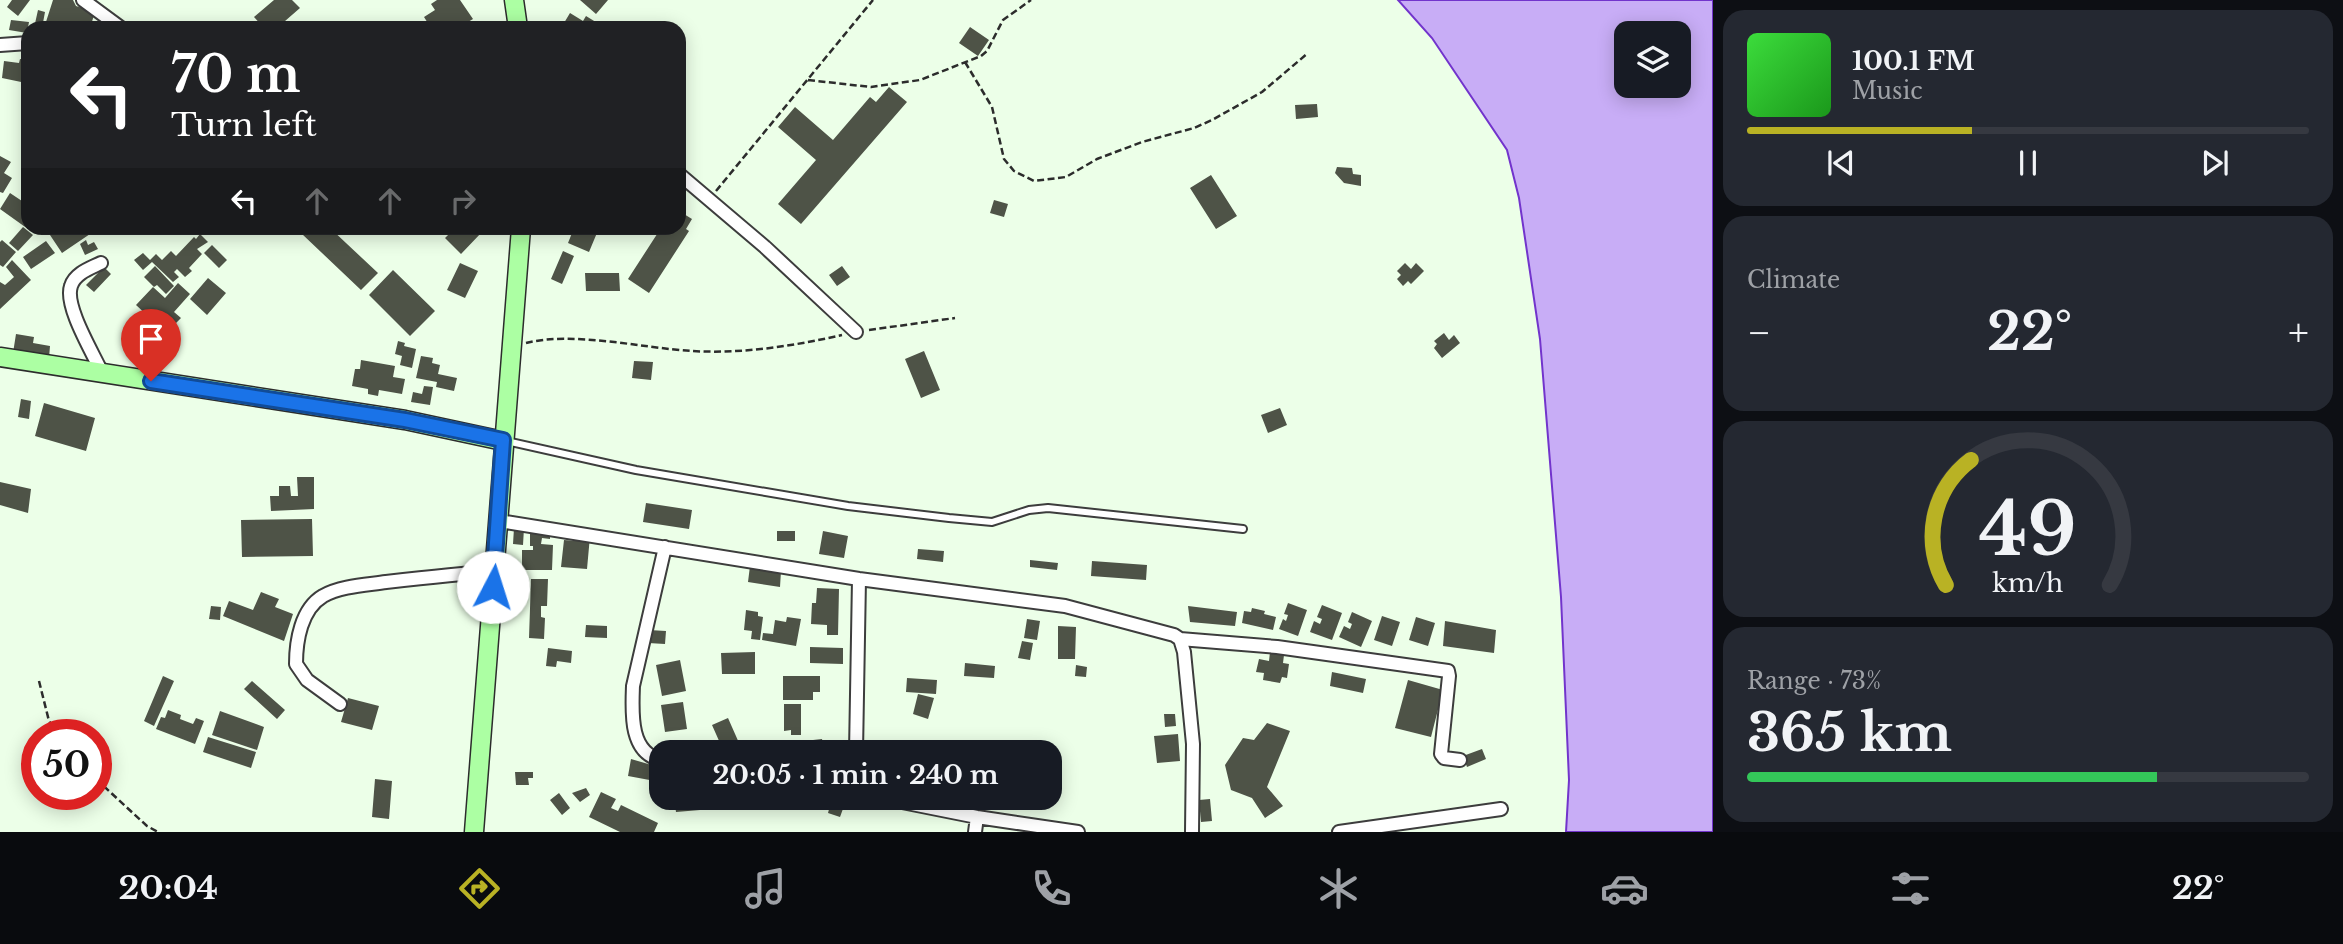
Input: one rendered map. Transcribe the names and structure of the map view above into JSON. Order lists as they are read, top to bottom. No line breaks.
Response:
{"page":{"turn":["70 m","Turn left"],"song":["100.1 FM","Music"],"tile":["Climate",["Range · 73%","365 km"]],"heat":["−","22°","+"],"limit":"50","trip":"20:05 · 1 min · 240 m","tabs":["20:04","22°"],"gauge":["49","km/h"]}}
